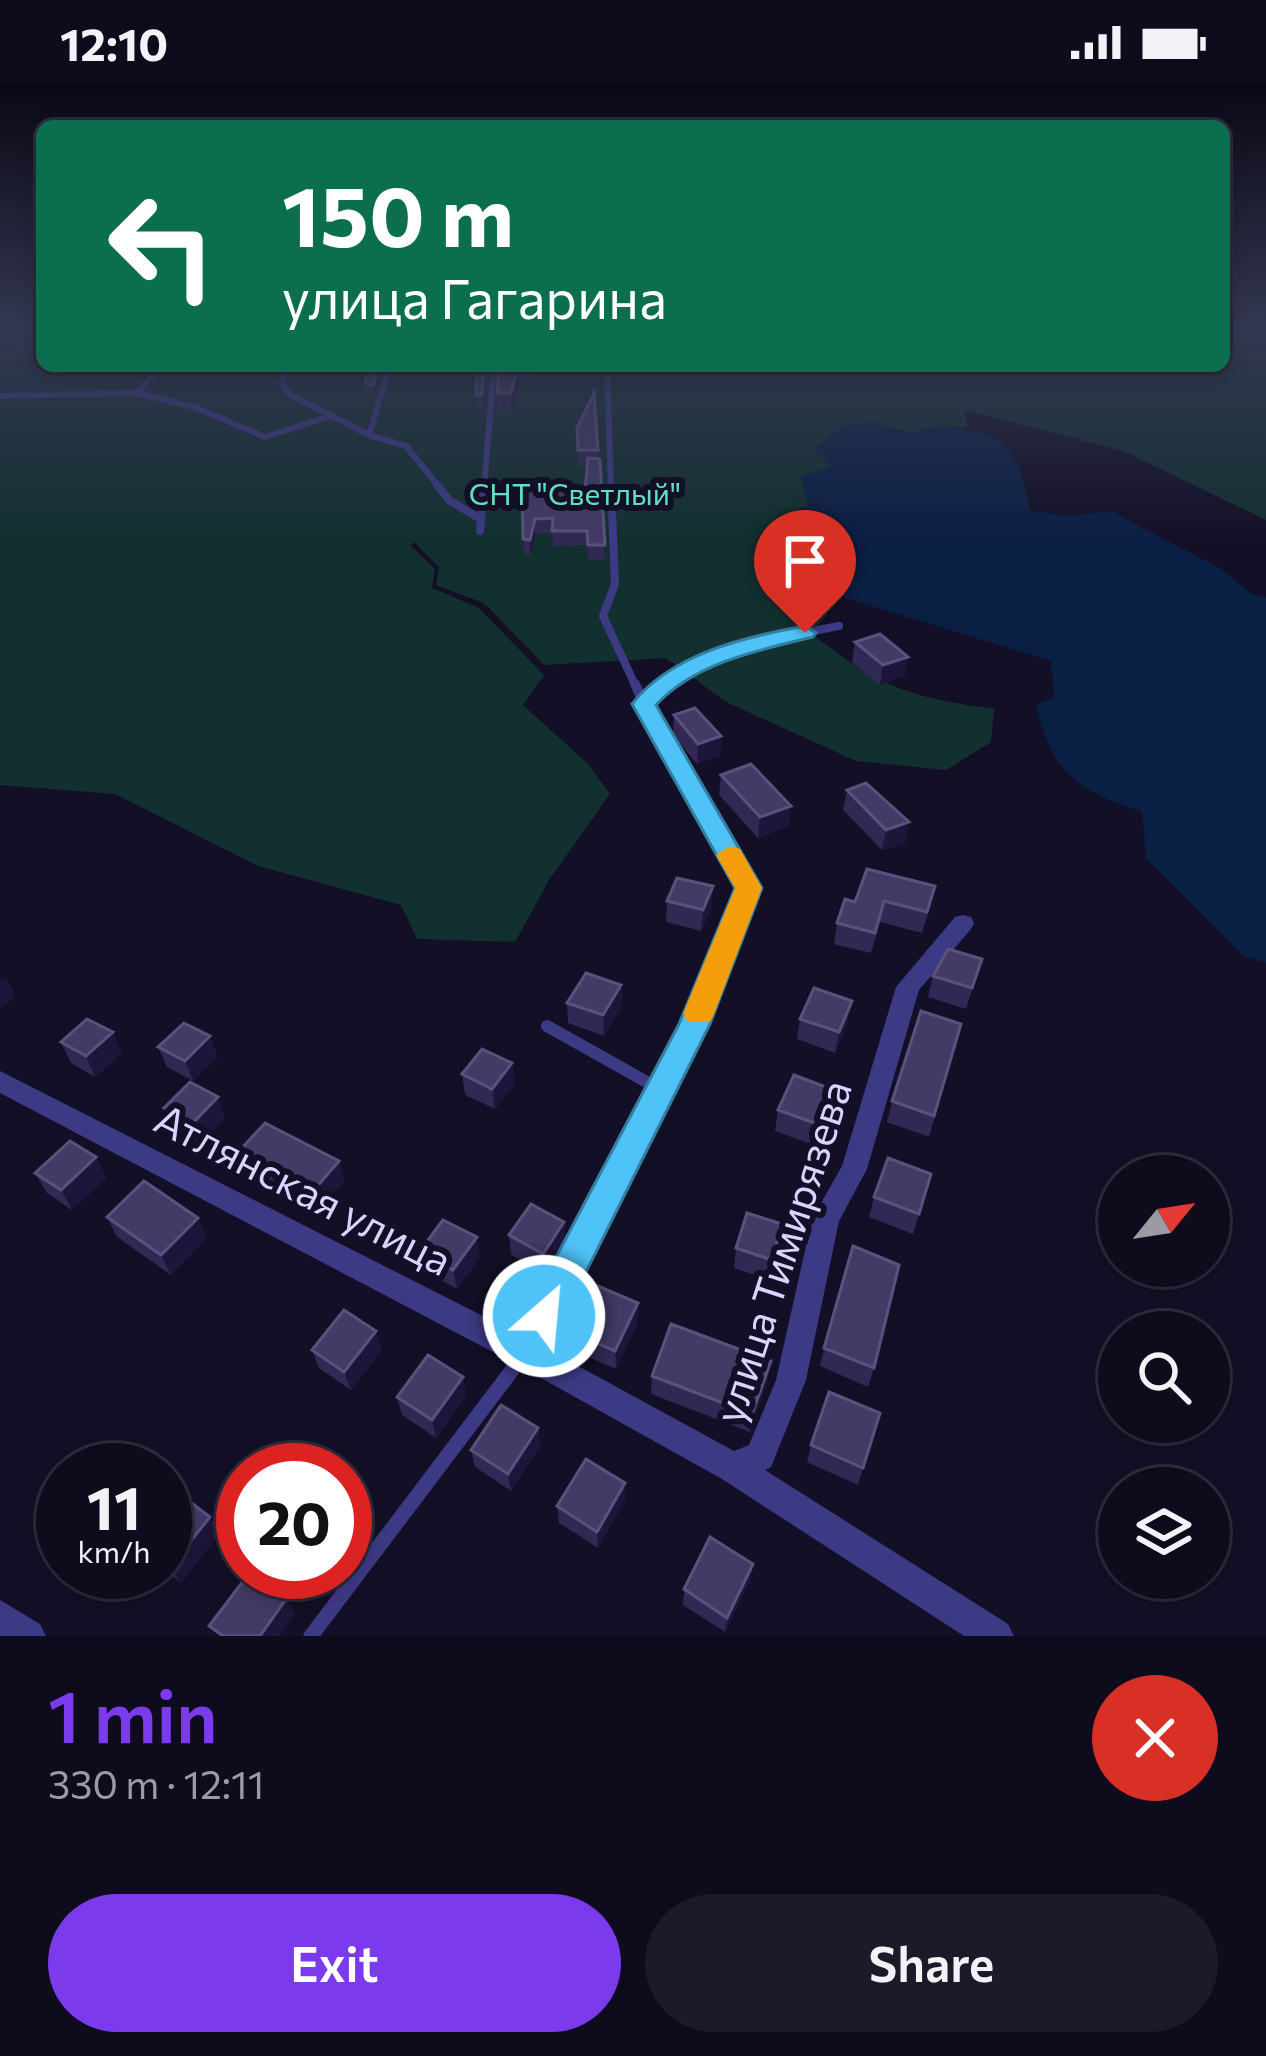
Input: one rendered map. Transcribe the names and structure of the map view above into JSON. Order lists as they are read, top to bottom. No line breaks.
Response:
{"streets":{"street":["Атлянская улица","улица Тимирязева"]},"crossings":[["Атлянская улица","улица Тимирязева"]],"parks":["СНТ \"Светлый\""],"north":"top right","page":{"status":"12:10","turn":["150 m","улица Гагарина"],"speed":"11 km/h","limit":"20","heading":["1 min","330 m · 12:11"],"buttons":["Exit","Share"]}}
